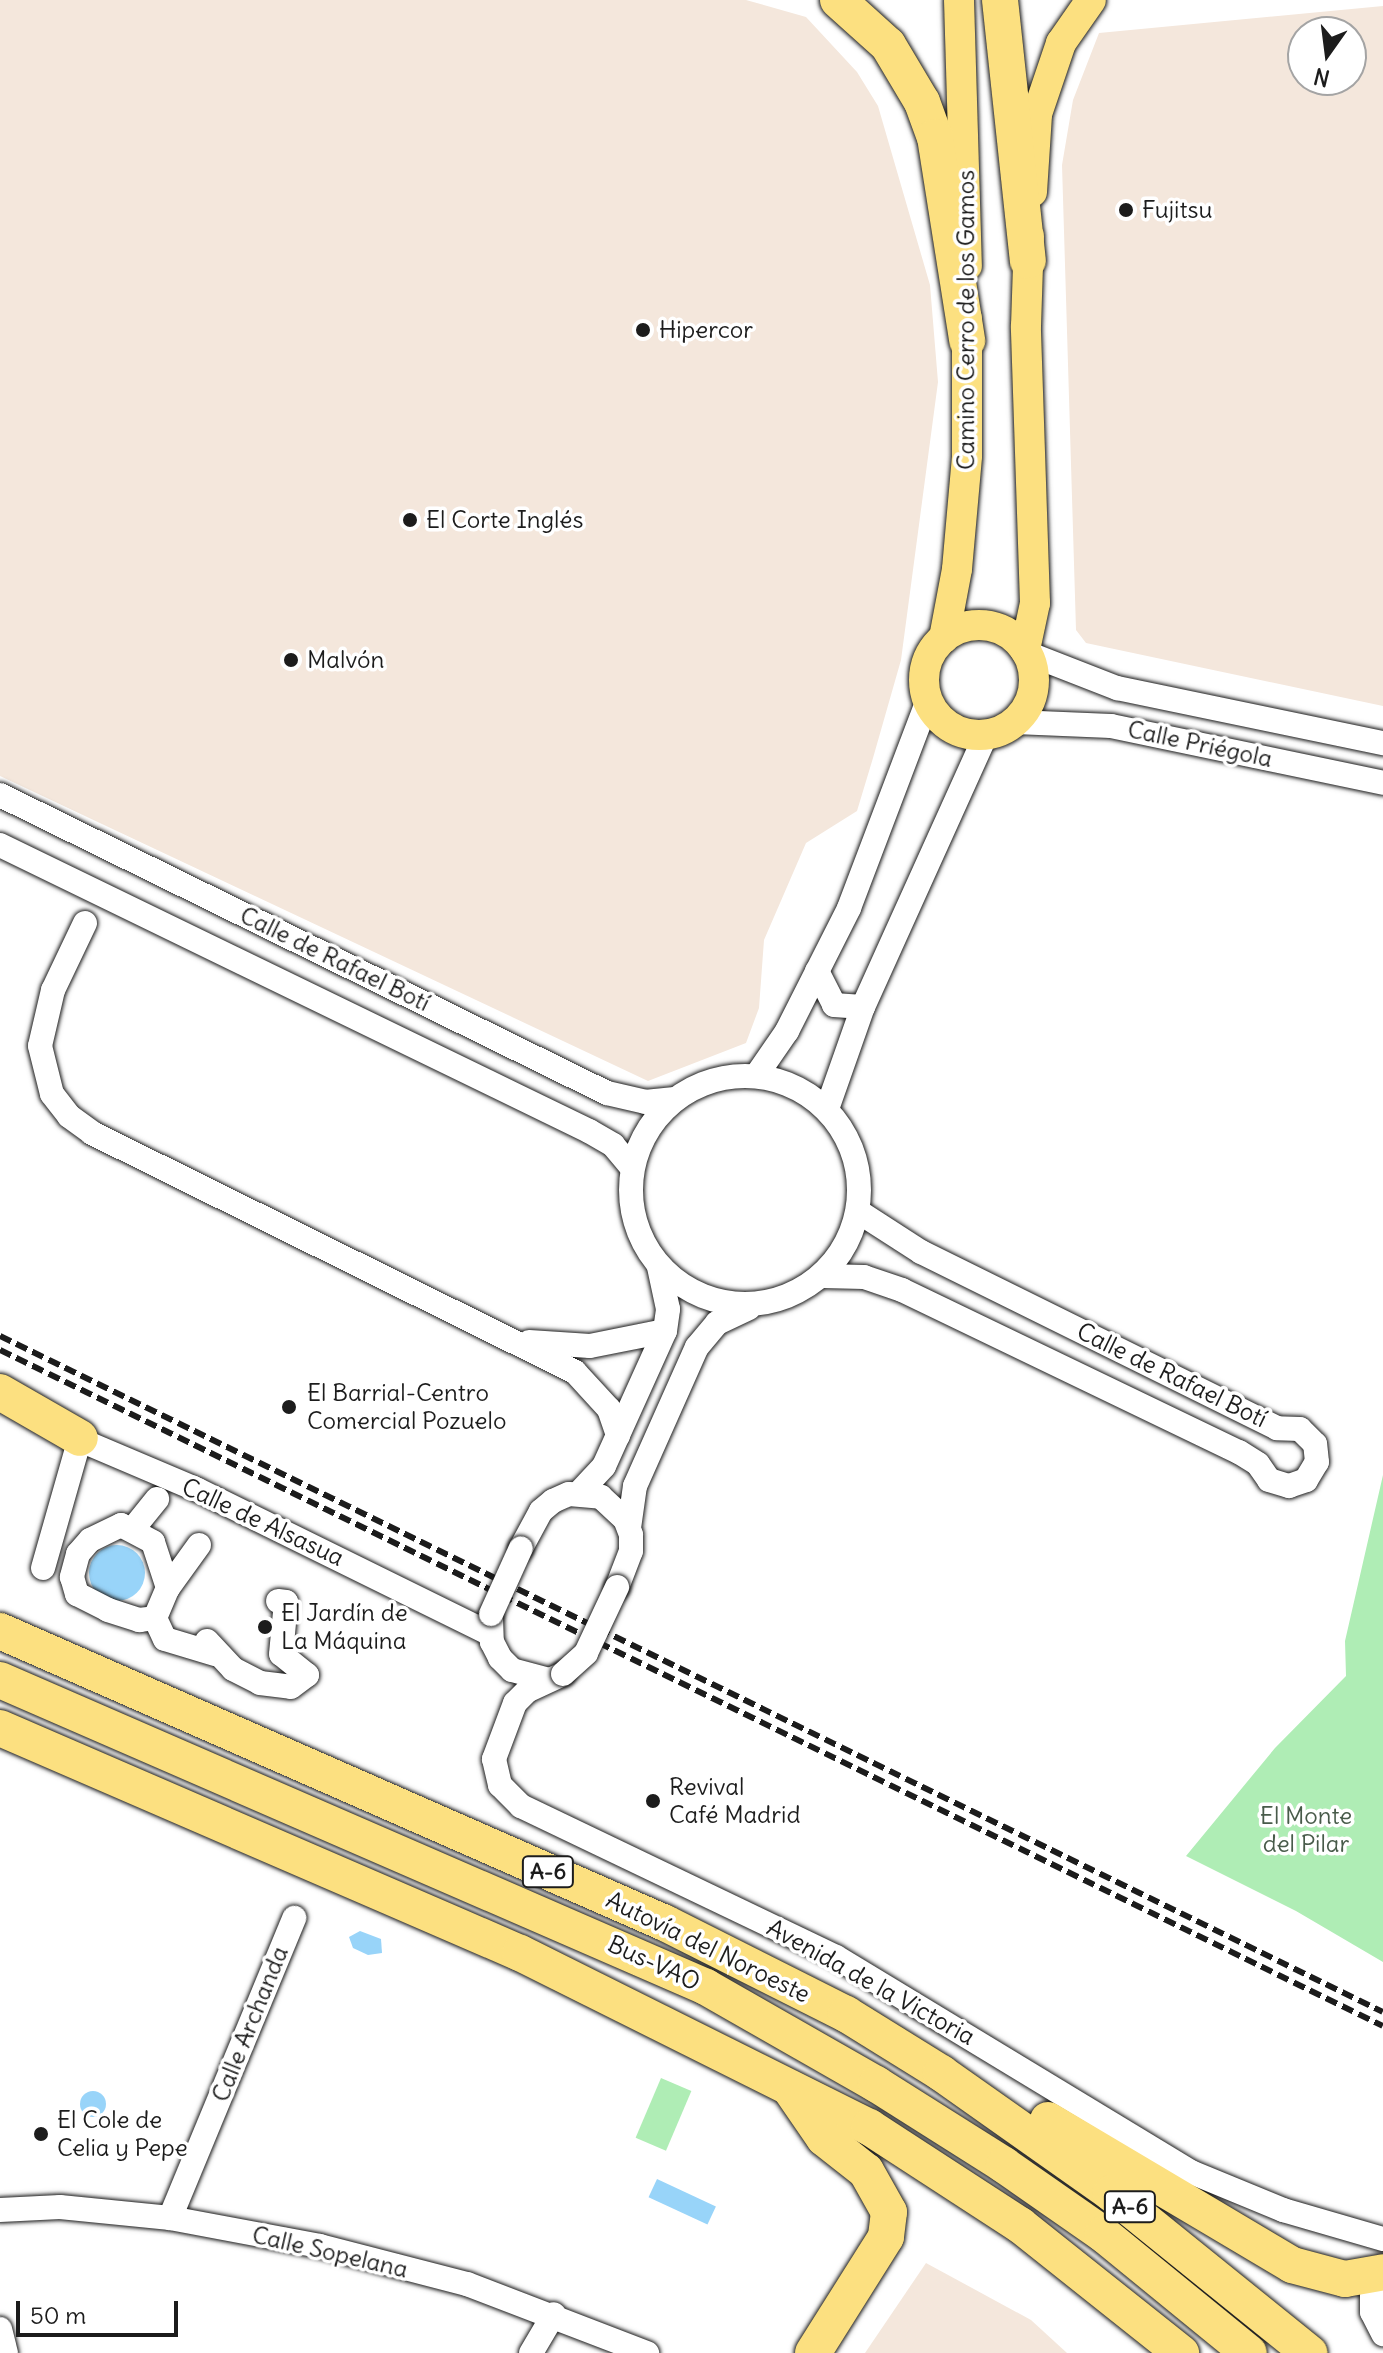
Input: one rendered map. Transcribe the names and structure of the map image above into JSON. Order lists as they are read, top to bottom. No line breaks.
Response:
{"streets":{"highway":["A-6","Autovía del Noroeste","Bus-VAO"],"main road":["Camino Cerro de los Gamos"],"street":["Calle Priégola","Calle de Rafael Botí","Calle de Alsasua","Avenida de la Victoria","Calle Archanda","Calle Sopelana"]},"crossings":[["Camino Cerro de los Gamos","Calle Priégola"],["Calle Archanda","Calle Sopelana"]],"parks":["El Monte del Pilar"],"places":["Fujitsu","Hipercor","El Corte Inglés","Malvón","El Barrial-Centro Comercial Pozuelo","El Jardín de La Máquina","Revival Café Madrid","El Cole de Celia y Pepe"],"scale_bar":"50 m","north":"bottom"}
